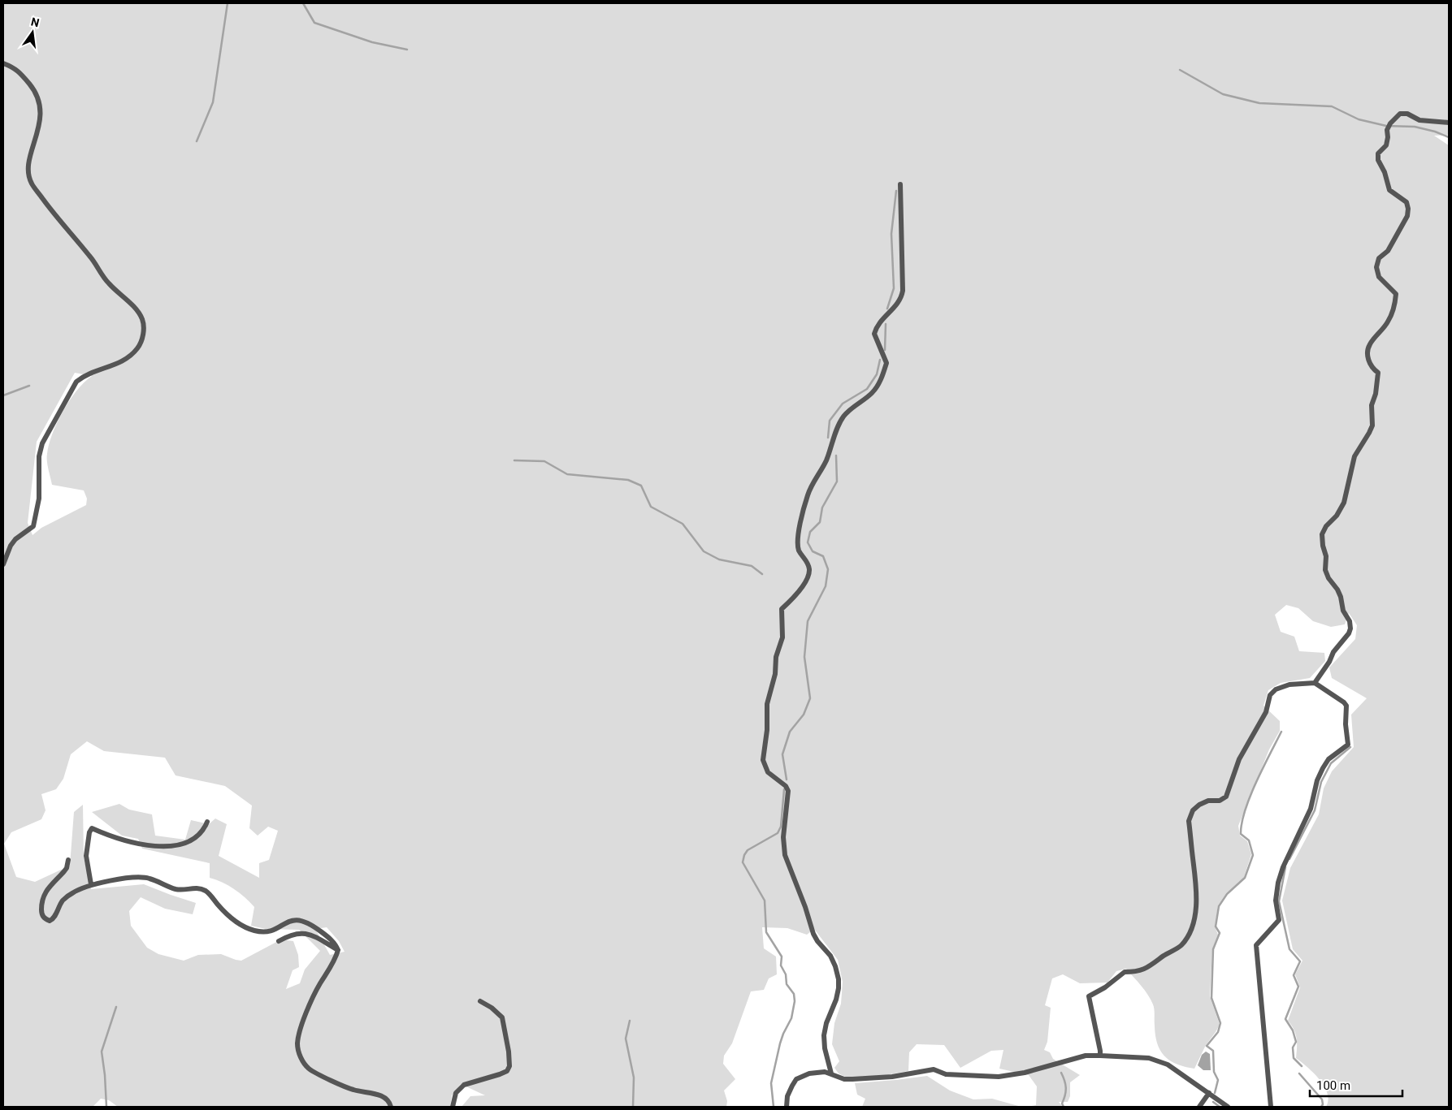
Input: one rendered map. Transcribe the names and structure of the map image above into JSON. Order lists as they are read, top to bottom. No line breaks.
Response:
{"scale_bar":"100 m","north":"top"}
